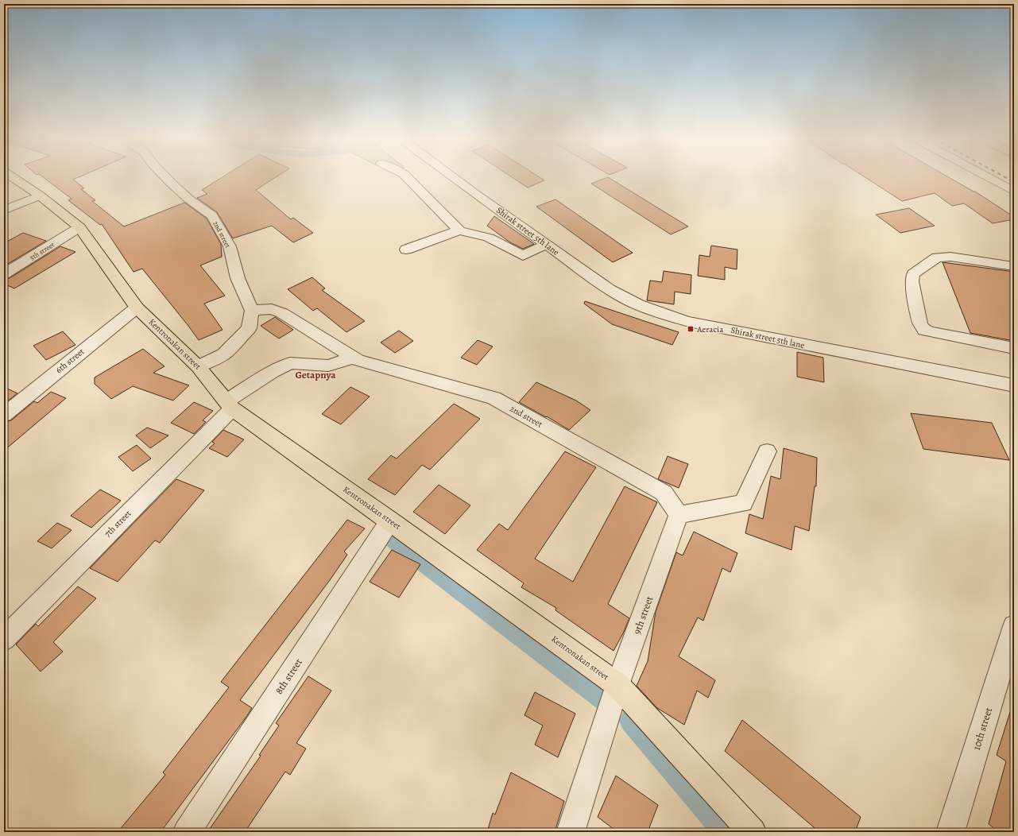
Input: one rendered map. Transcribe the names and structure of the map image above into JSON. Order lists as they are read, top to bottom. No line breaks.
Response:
{"streets":{"main road":["Kentronakan street"],"street":["Shirak street 5th lane","2nd street","5th street","6th street","7th street","9th street","8th street","10th street"]},"crossings":[["2nd street","9th street"],["5th street","Kentronakan street"],["Kentronakan street","6th street"],["Kentronakan street","7th street"],["Kentronakan street","9th street"],["Kentronakan street","8th street"]],"districts":["Getapnya"],"places":{"transit":["Aeracia"]}}
